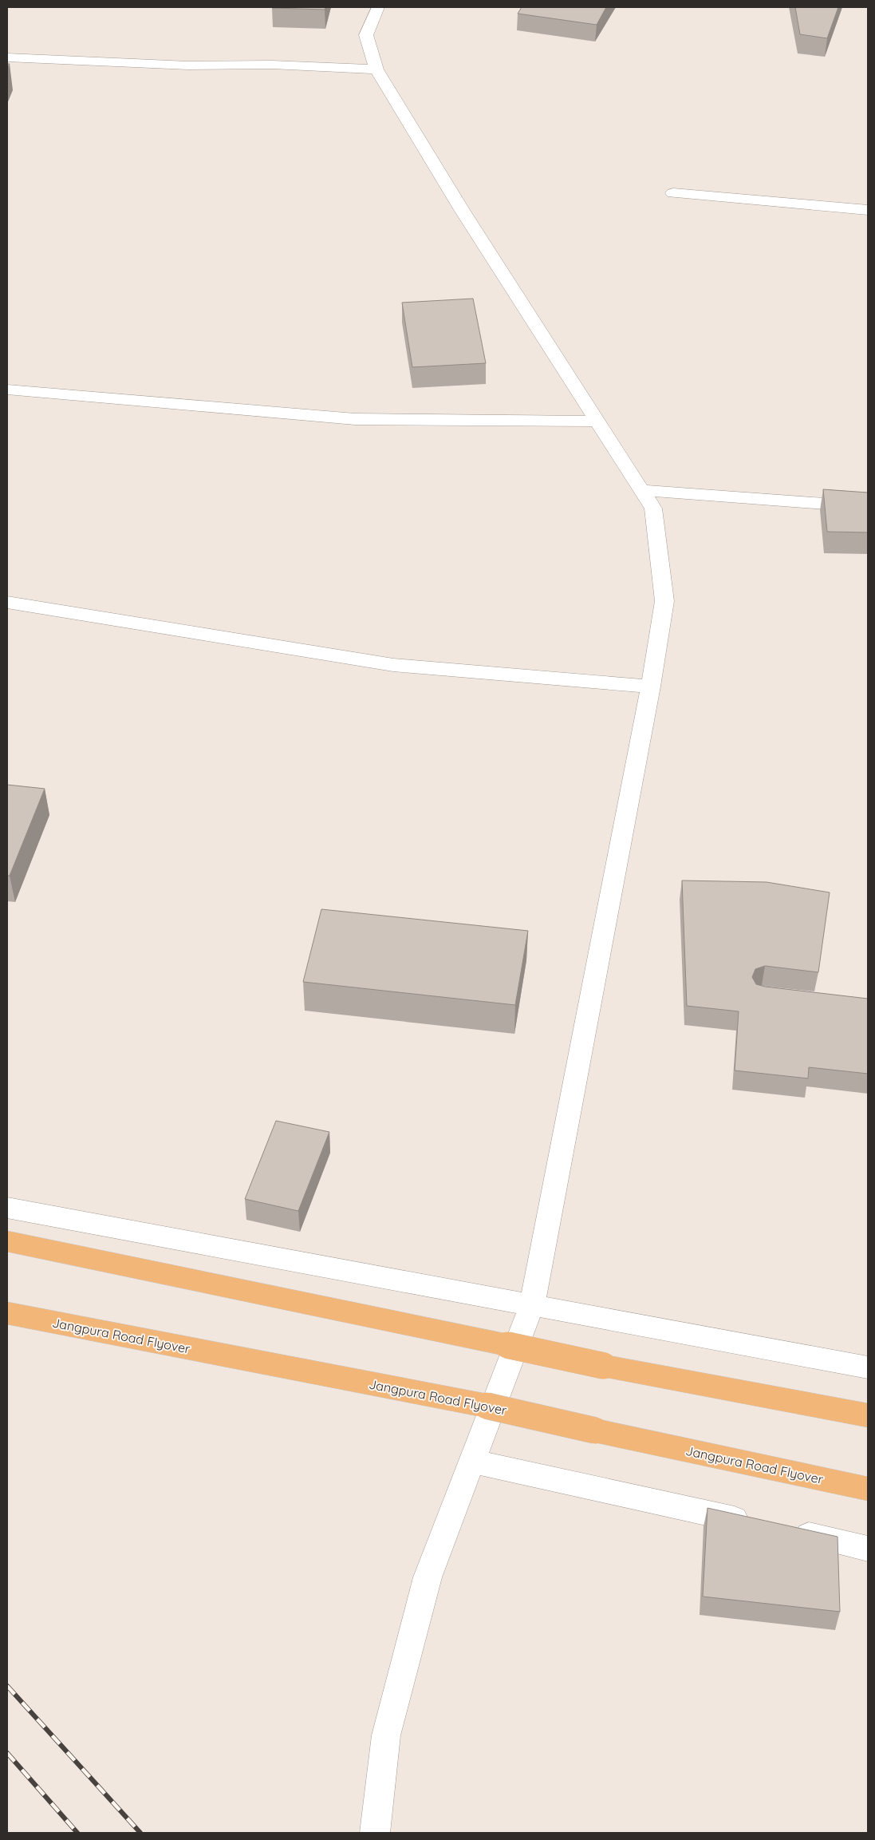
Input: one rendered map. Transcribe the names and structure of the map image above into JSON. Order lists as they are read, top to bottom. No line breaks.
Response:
{"streets":{"main road":["Jangpura Road Flyover"]}}
